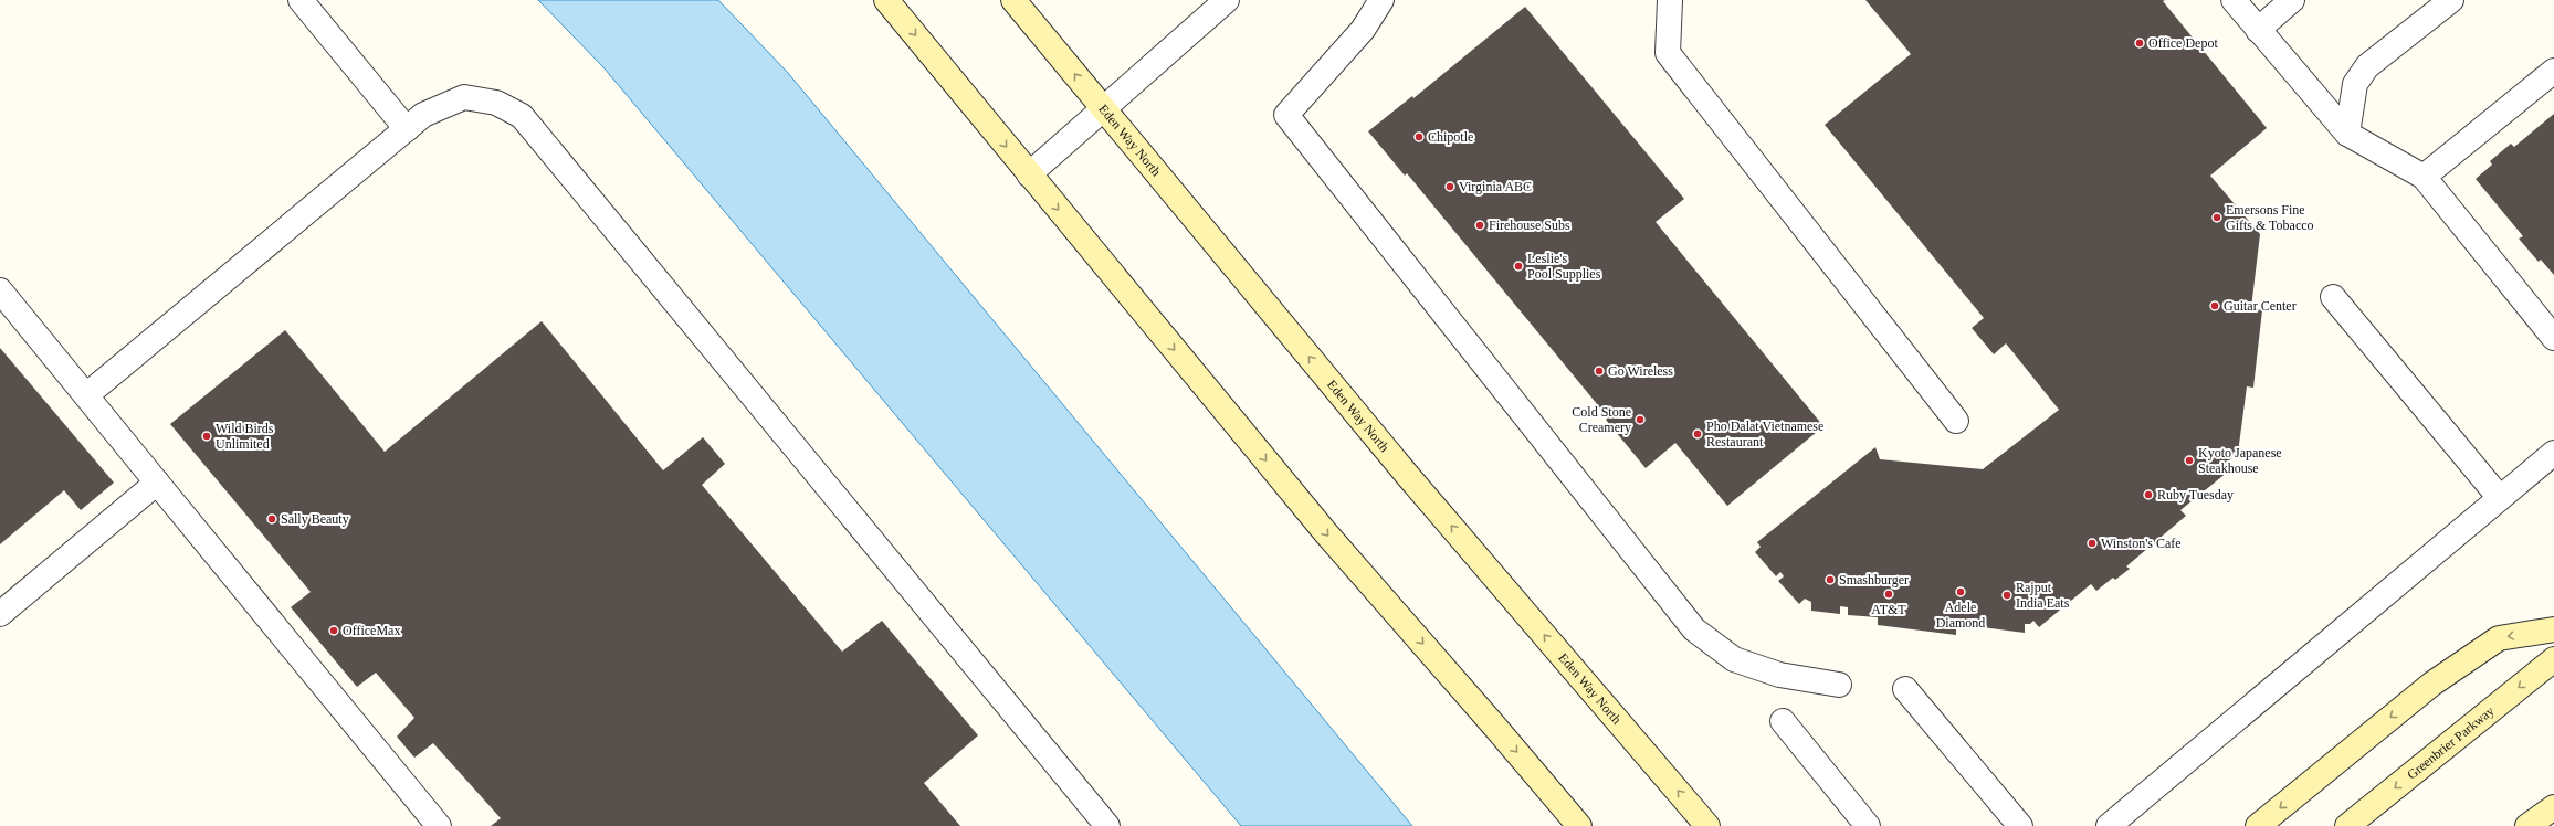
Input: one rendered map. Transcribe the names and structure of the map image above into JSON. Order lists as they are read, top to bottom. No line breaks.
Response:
{"streets":{"street":["Eden Way North","Greenbrier Parkway"]},"places":["Office Depot","Chipotle","Virginia ABC","Emersons Fine Gifts & Tobacco","Firehouse Subs","Leslie's Pool Supplies","Guitar Center","Go Wireless","Cold Stone Creamery","Pho Dalat Vietnamese Restaurant","Wild Birds Unlimited","Kyoto Japanese Steakhouse","Ruby Tuesday","Sally Beauty","Winston's Cafe","Smashburger","Adele Diamond","AT&T","Rajput India Eats","OfficeMax"]}
